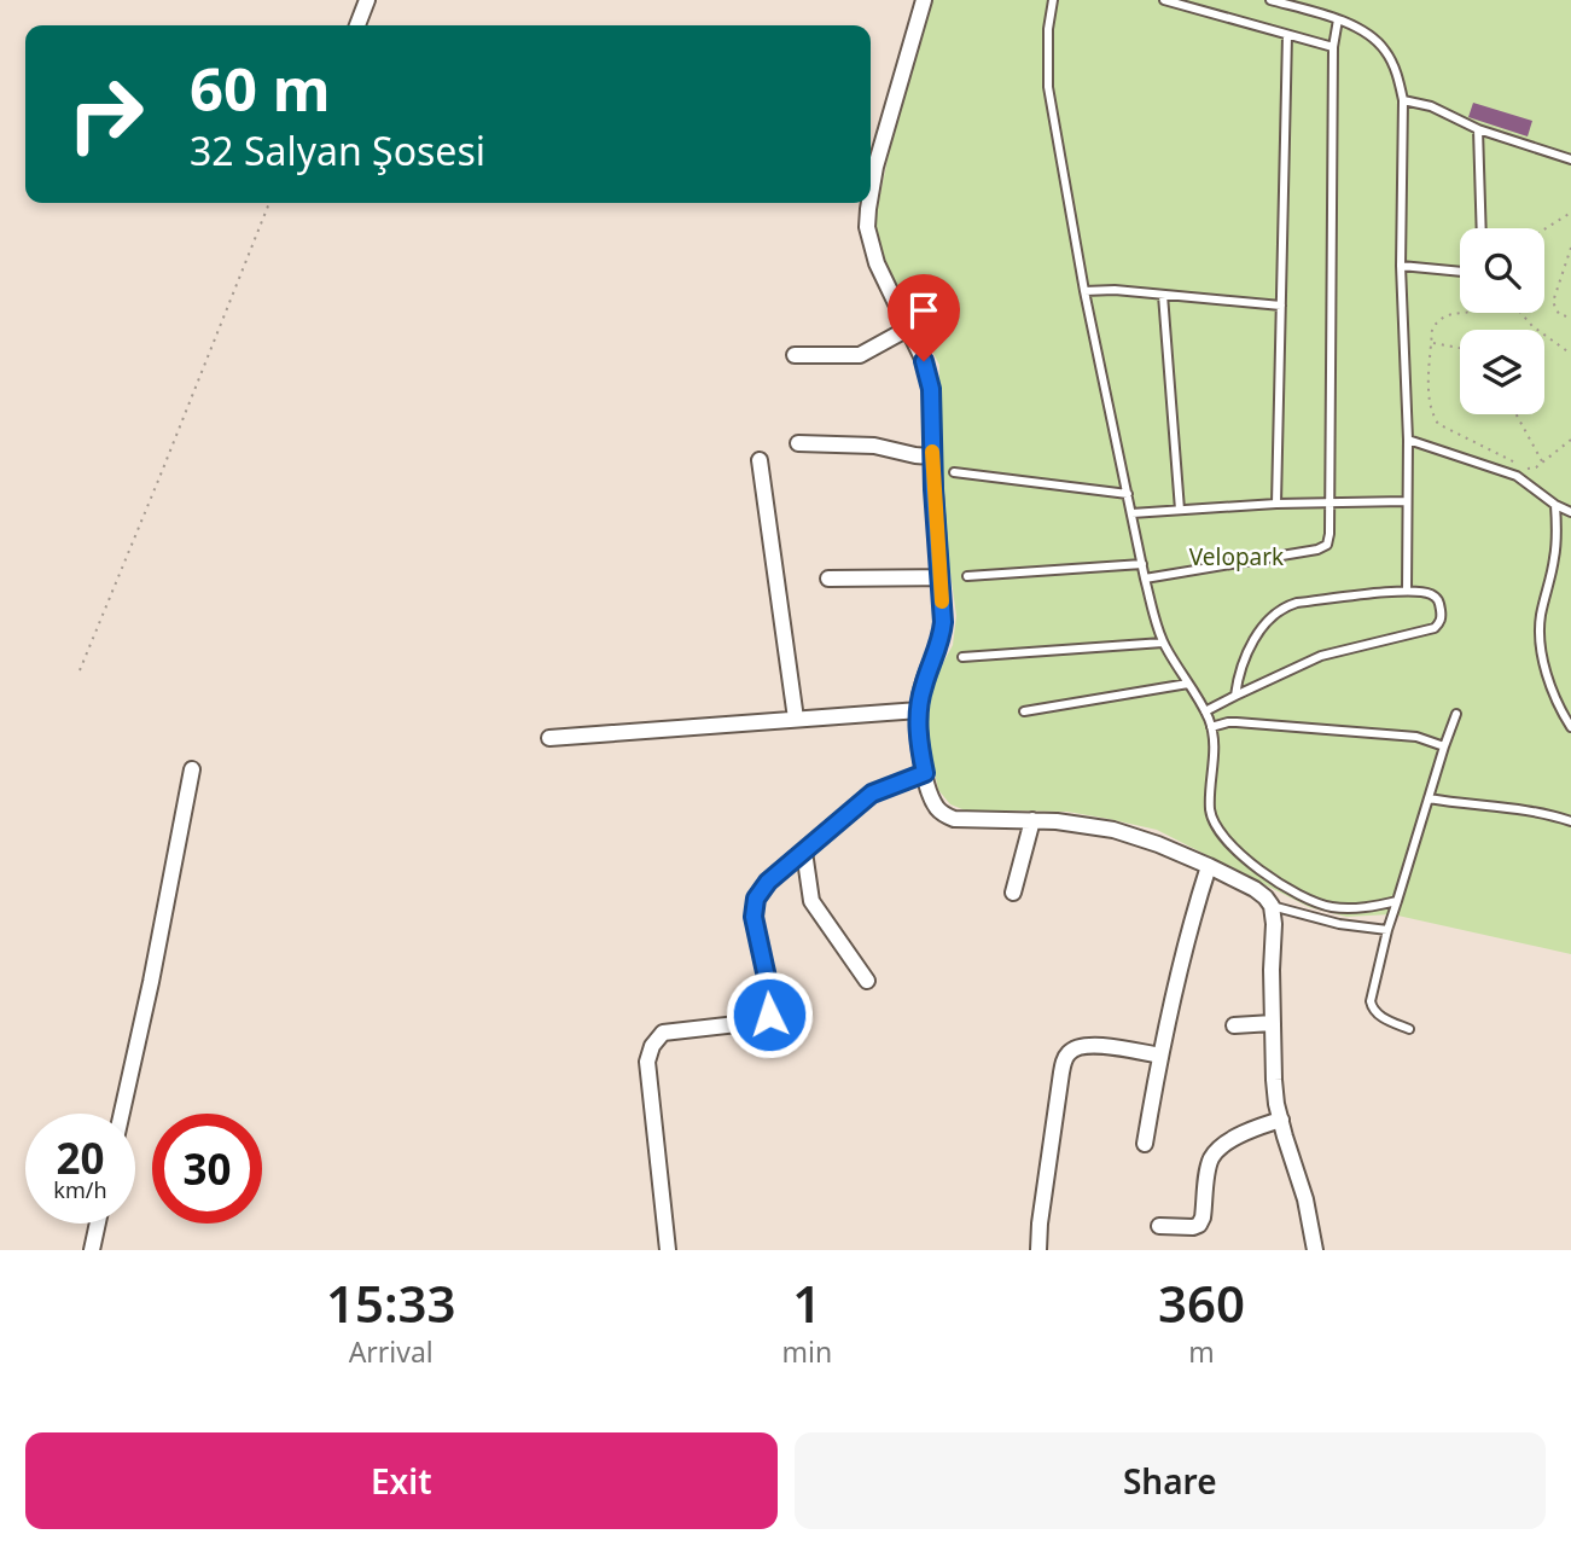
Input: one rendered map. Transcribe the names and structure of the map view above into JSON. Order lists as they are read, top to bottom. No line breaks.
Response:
{"parks":["Velopark"],"page":{"turn":["60 m","32 Salyan Şosesi"],"speed":"20 km/h","limit":"30","eta":["15:33","Arrival","1","min","360","m"],"buttons":["Exit","Share"]}}
